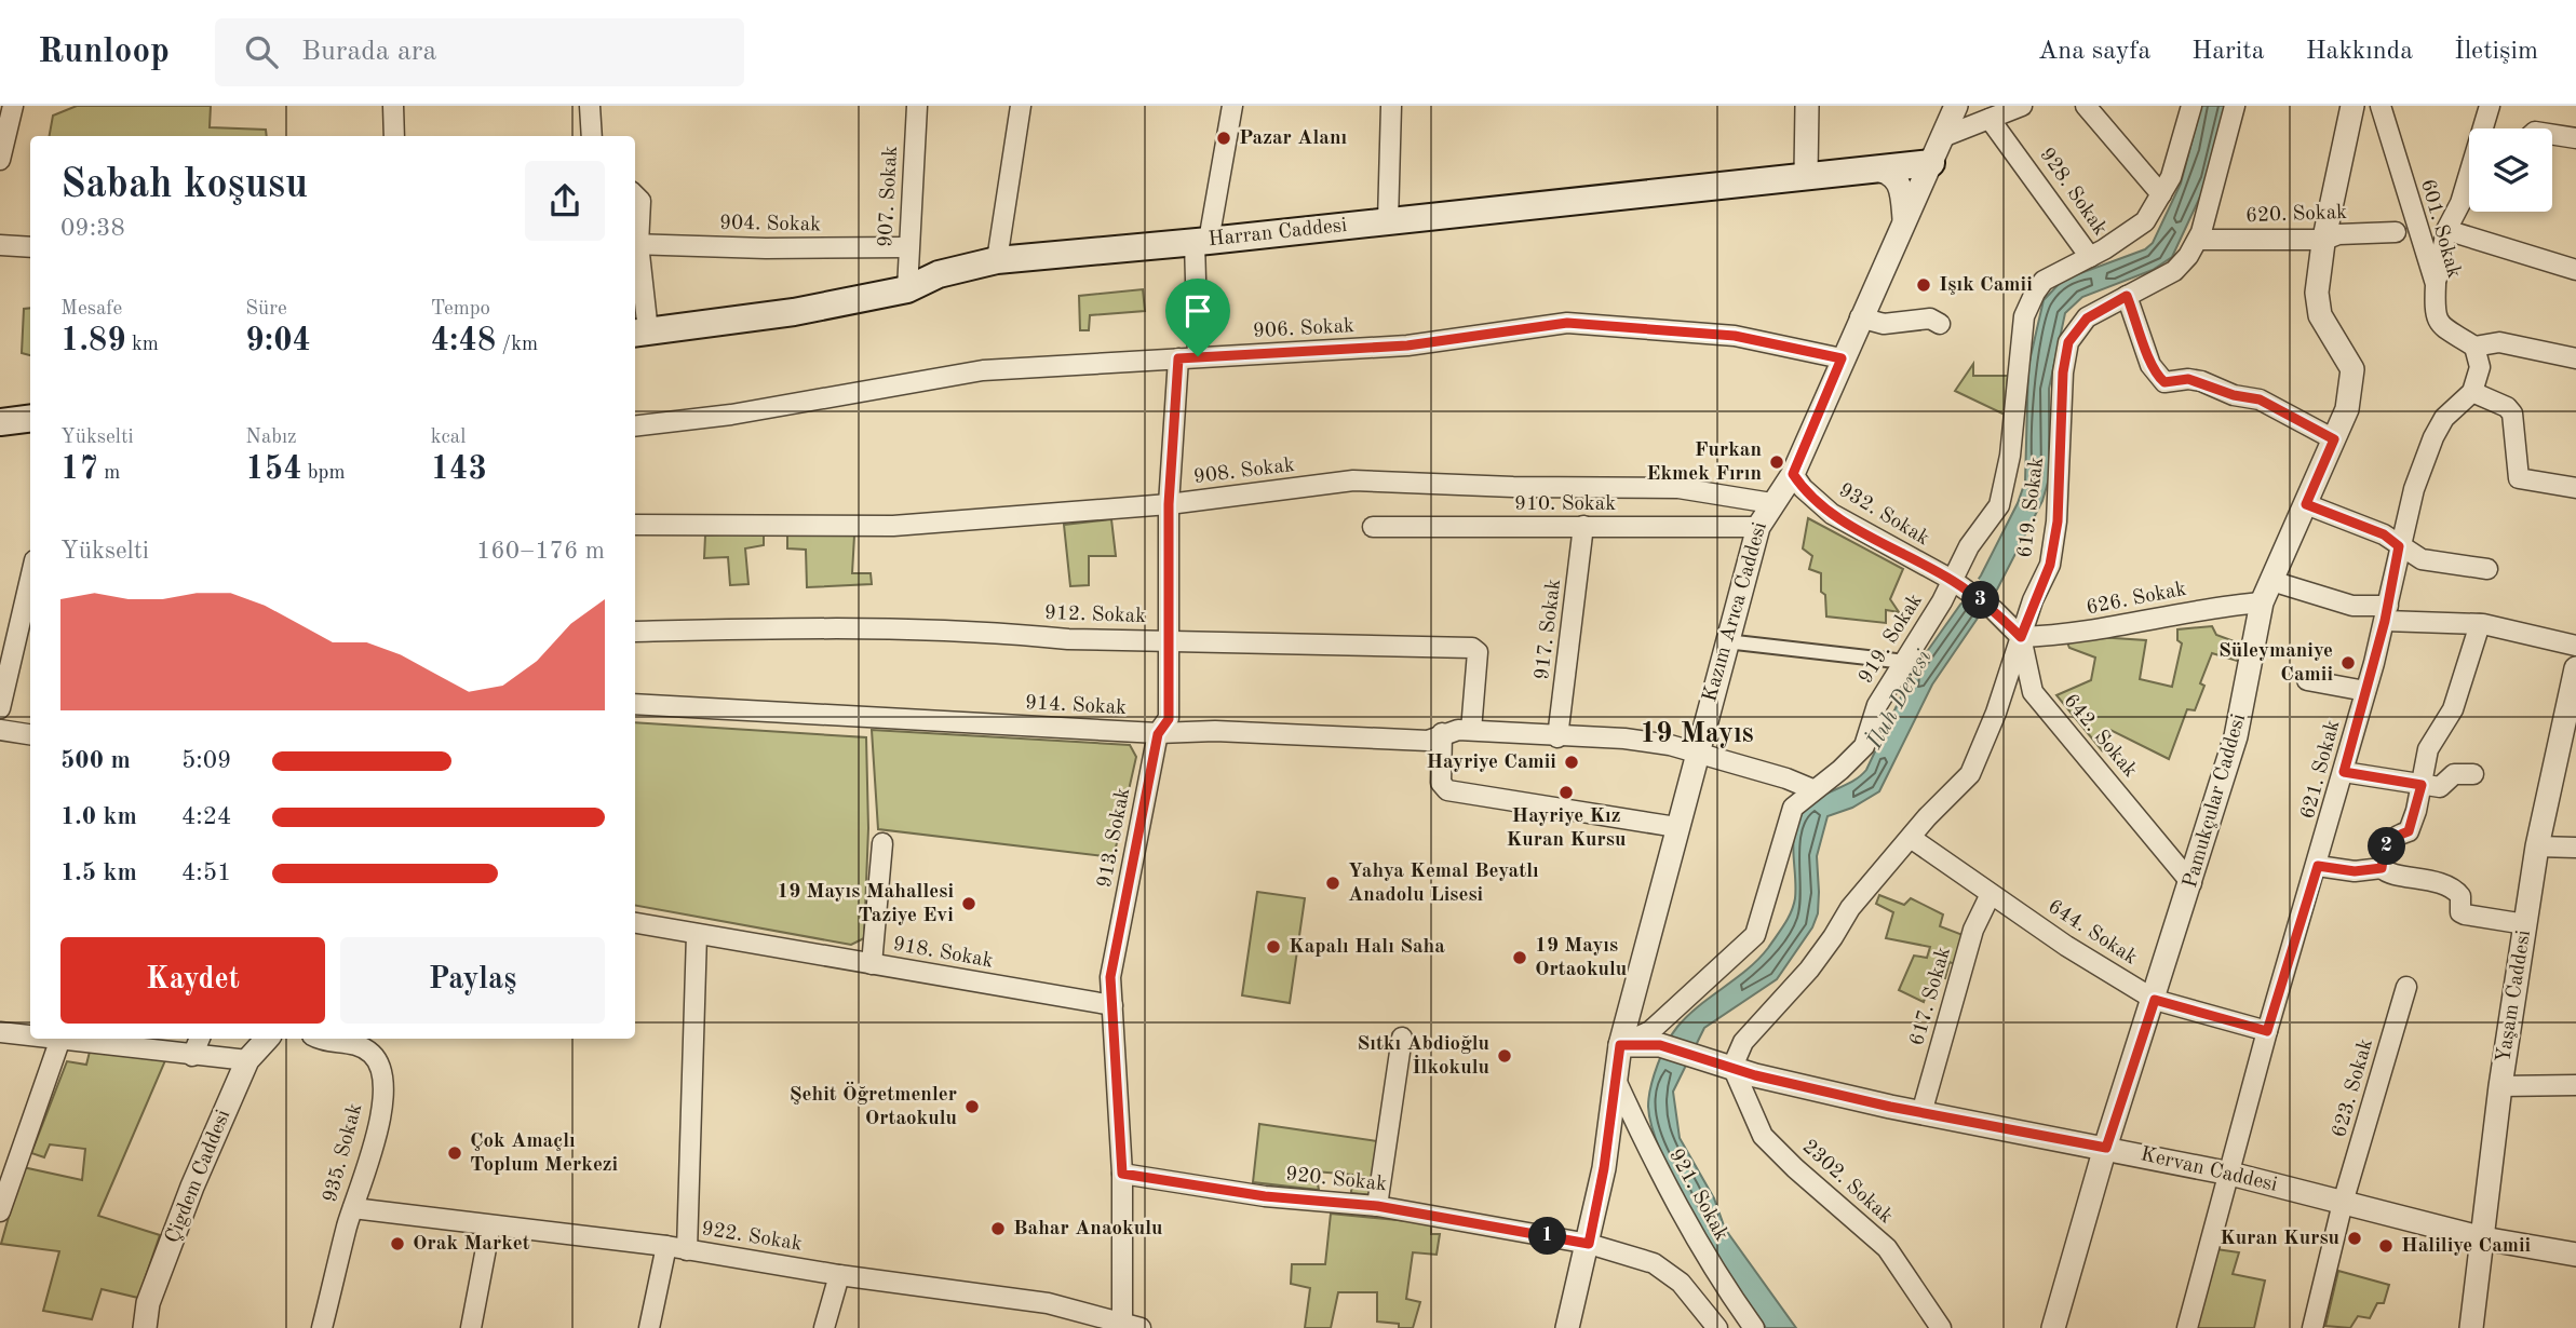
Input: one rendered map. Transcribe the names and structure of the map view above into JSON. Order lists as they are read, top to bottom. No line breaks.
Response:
{"streets":{"main road":["Harran Caddesi"],"street":["928. Sokak","907. Sokak","620. Sokak","904. Sokak","601. Sokak","906. Sokak","908. Sokak","910. Sokak","619. Sokak","932. Sokak","626. Sokak","Kazım Arıca Caddesi","912. Sokak","917. Sokak","919. Sokak","914. Sokak","642. Sokak","621. Sokak","Pamukçular Caddesi","913. Sokak","644. Sokak","918. Sokak","617. Sokak","Yaşam Caddesi","623. Sokak","935. Sokak","Kervan Caddesi","Çigdem Caddesi","920. Sokak","2302. Sokak","921. Sokak","922. Sokak"]},"crossings":[["928. Sokak","919. Sokak"],["907. Sokak","904. Sokak"],["907. Sokak","Harran Caddesi"],["620. Sokak","619. Sokak"],["620. Sokak","Pamukçular Caddesi"],["Harran Caddesi","Kazım Arıca Caddesi"],["Harran Caddesi","913. Sokak"],["906. Sokak","Kazım Arıca Caddesi"],["906. Sokak","913. Sokak"],["908. Sokak","Kazım Arıca Caddesi"],["908. Sokak","913. Sokak"],["910. Sokak","Kazım Arıca Caddesi"],["910. Sokak","917. Sokak"],["619. Sokak","932. Sokak"],["619. Sokak","626. Sokak"],["619. Sokak","642. Sokak"],["619. Sokak","644. Sokak"],["619. Sokak","Kervan Caddesi"],["619. Sokak","2302. Sokak"],["932. Sokak","626. Sokak"],["932. Sokak","Kazım Arıca Caddesi"],["932. Sokak","919. Sokak"],["932. Sokak","642. Sokak"],["626. Sokak","642. Sokak"],["626. Sokak","Pamukçular Caddesi"],["Kazım Arıca Caddesi","919. Sokak"],["Kazım Arıca Caddesi","914. Sokak"],["Kazım Arıca Caddesi","Kervan Caddesi"],["Kazım Arıca Caddesi","920. Sokak"],["Kazım Arıca Caddesi","921. Sokak"],["912. Sokak","914. Sokak"],["912. Sokak","913. Sokak"],["917. Sokak","914. Sokak"],["919. Sokak","914. Sokak"],["919. Sokak","Kervan Caddesi"],["914. Sokak","913. Sokak"],["642. Sokak","Pamukçular Caddesi"],["621. Sokak","644. Sokak"],["621. Sokak","Kervan Caddesi"],["Pamukçular Caddesi","644. Sokak"],["Pamukçular Caddesi","Kervan Caddesi"],["913. Sokak","918. Sokak"],["913. Sokak","920. Sokak"],["913. Sokak","922. Sokak"],["644. Sokak","617. Sokak"],["617. Sokak","Kervan Caddesi"],["Yaşam Caddesi","Kervan Caddesi"],["623. Sokak","Kervan Caddesi"],["935. Sokak","922. Sokak"],["Kervan Caddesi","2302. Sokak"]],"districts":["19 Mayıs"],"water":["İluh Deresi"],"places":["Pazar Alanı","Işık Camii","Furkan Ekmek Fırın","Süleymaniye Camii","Hayriye Camii","Hayriye Kız Kuran Kursu","Yahya Kemal Beyatlı Anadolu Lisesi","19 Mayıs Mahallesi Taziye Evi","Kapalı Halı Saha","19 Mayıs Ortaokulu","Sıtkı Abdioğlu İlkokulu","Şehit Öğretmenler Ortaokulu","Çok Amaçlı Toplum Merkezi","Bahar Anaokulu","Kuran Kursu","Orak Market","Haliliye Camii"],"page":{"header":"Runloop","search":"Burada ara","nav":["Ana sayfa","Harita","Hakkında","İletişim"],"heading":["Sabah koşusu","09:38"],"stats":[["Mesafe","1.89 km"],["Süre","9:04"],["Tempo","4:48 /km"],["Yükselti","17 m"],["Nabız","154 bpm"],["kcal","143"]],"chart":["Yükselti","160–176 m"],"pins":["3","2","1"],"list":[{"name":"500 m","note":"5:09"},{"name":"1.0 km","note":"4:24"},{"name":"1.5 km","note":"4:51"}],"buttons":["Kaydet","Paylaş"]}}
